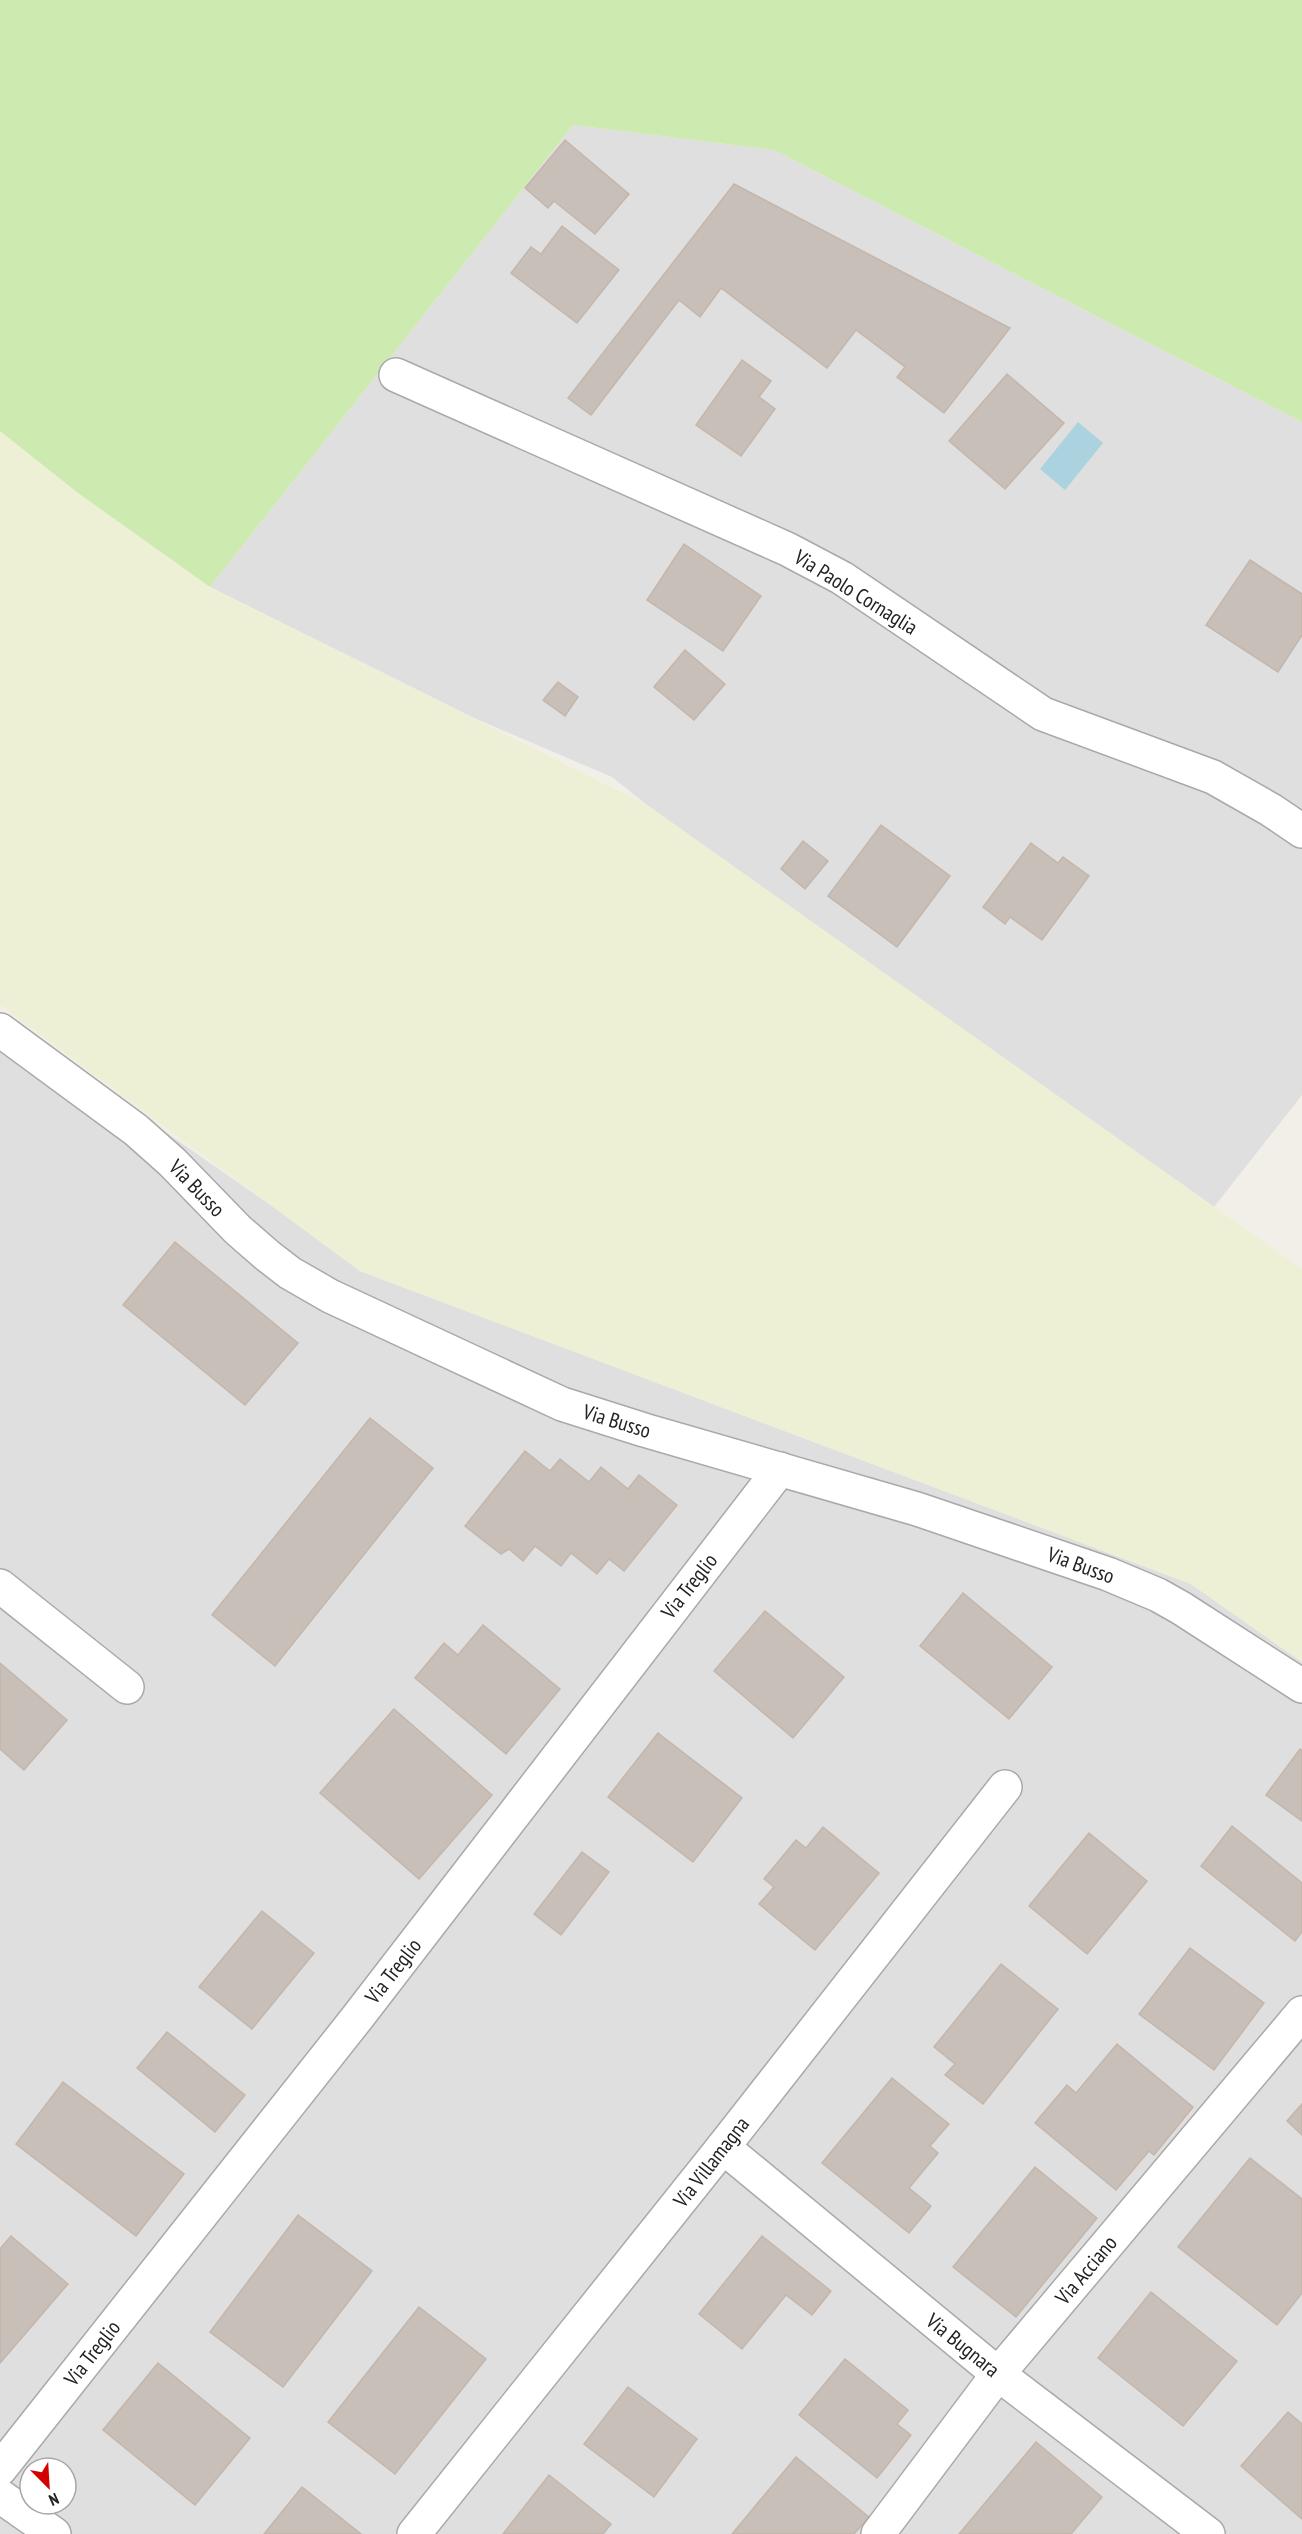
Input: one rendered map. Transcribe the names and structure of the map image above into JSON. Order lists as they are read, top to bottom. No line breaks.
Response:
{"streets":{"street":["Via Paolo Cornaglia","Via Busso","Via Treglio","Via Villamagna","Via Acciano","Via Bugnara"]},"crossings":[["Via Busso","Via Treglio"],["Via Villamagna","Via Bugnara"],["Via Acciano","Via Bugnara"]],"north":"bottom right"}
